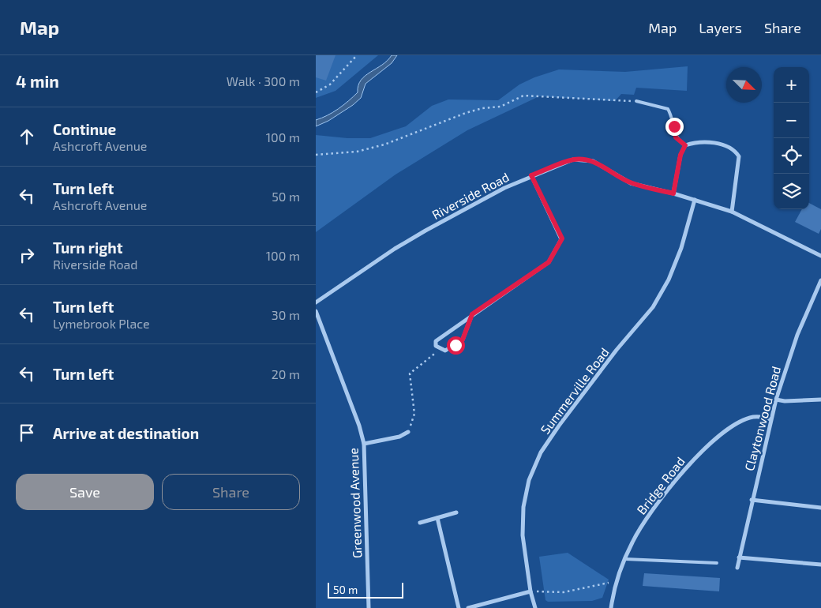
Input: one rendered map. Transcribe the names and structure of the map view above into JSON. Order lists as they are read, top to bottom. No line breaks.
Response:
{"streets":{"street":["Riverside Road","Summerville Road","Claytonwood Road","Bridge Road","Greenwood Avenue"]},"crossings":[["Riverside Road","Summerville Road"],["Claytonwood Road","Bridge Road"]],"scale_bar":"50 m","north":"bottom right","page":{"header":"Map","nav":["Map","Layers","Share"],"heading":["4 min","Walk · 300 m"],"map_buttons":["+","−"],"list":[["Continue","Ashcroft Avenue","100 m"],["Turn left","Ashcroft Avenue","50 m"],["Turn right","Riverside Road","100 m"],["Turn left","Lymebrook Place","30 m"],["Turn left","20 m"],"Arrive at destination"],"buttons":["Save","Share"],"scale":"50 m"}}
